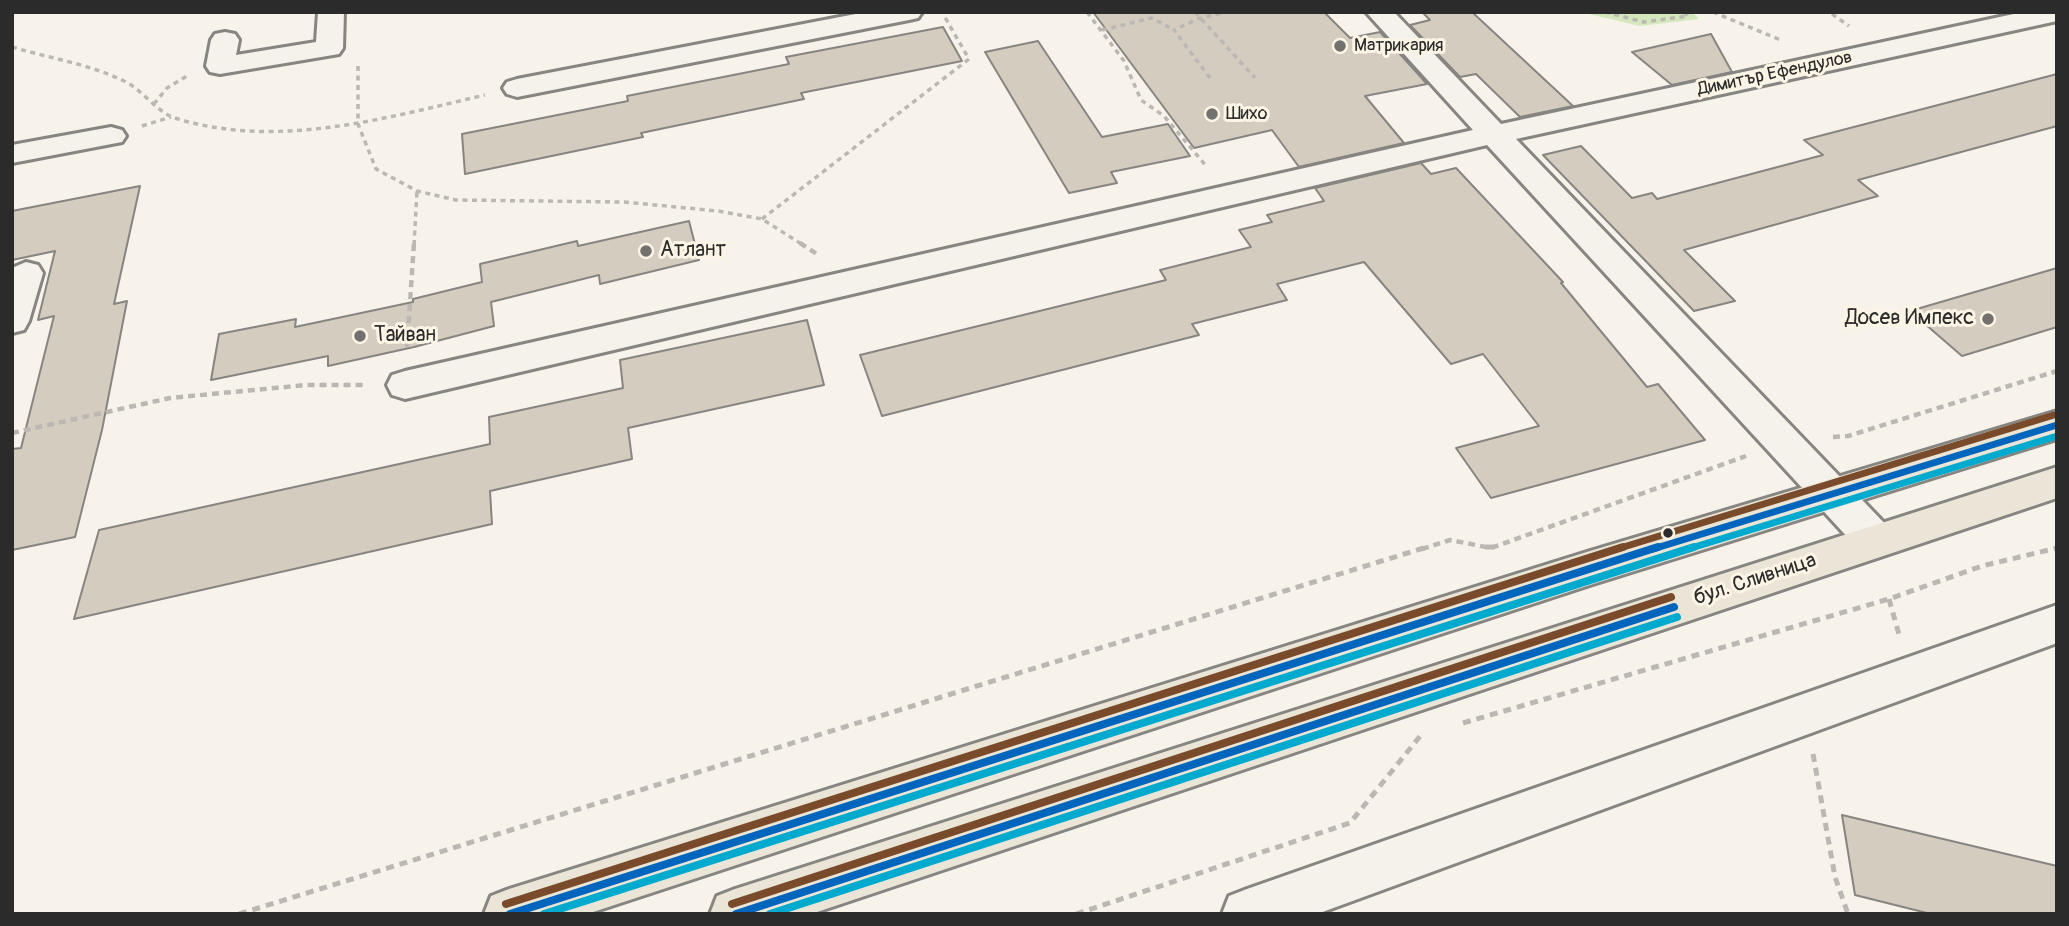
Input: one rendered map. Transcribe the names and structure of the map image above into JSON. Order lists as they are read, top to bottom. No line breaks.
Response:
{"streets":{"main road":["бул. Сливница"],"lane":["Димитър Ефендулов"]},"places":["Матрикария","Шихо","Атлант","Досев Импекс","Тайван"]}
